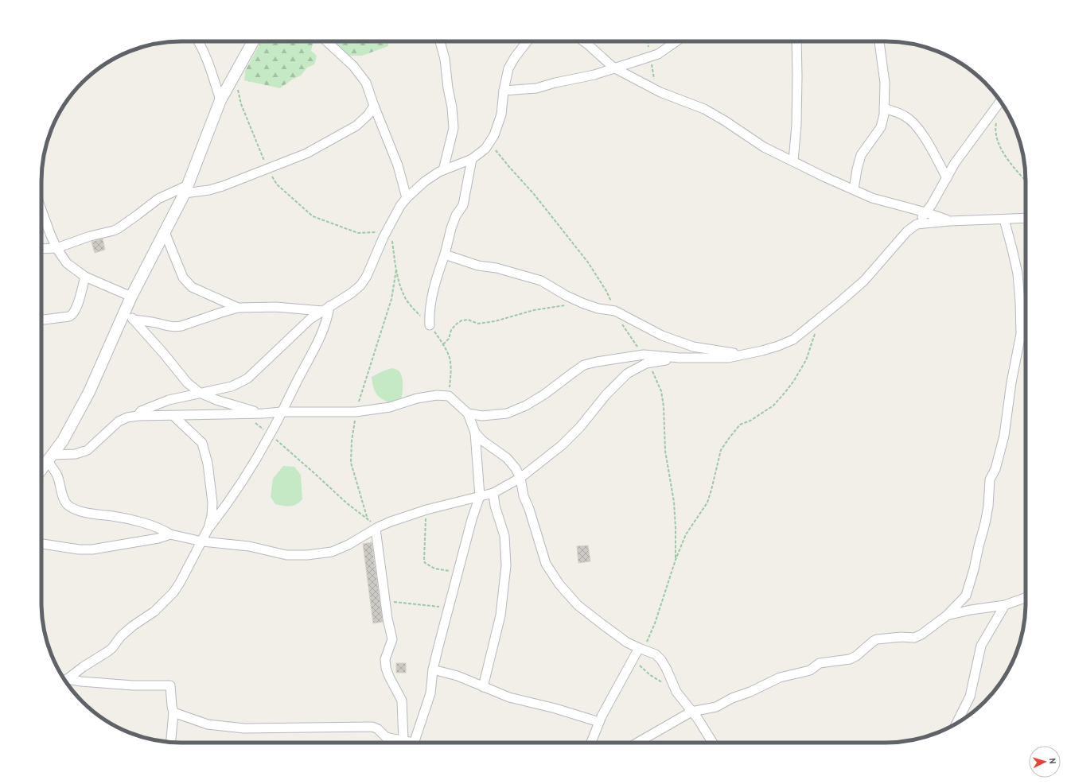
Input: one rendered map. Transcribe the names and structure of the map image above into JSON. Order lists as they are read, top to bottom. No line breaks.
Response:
{"north":"right"}
